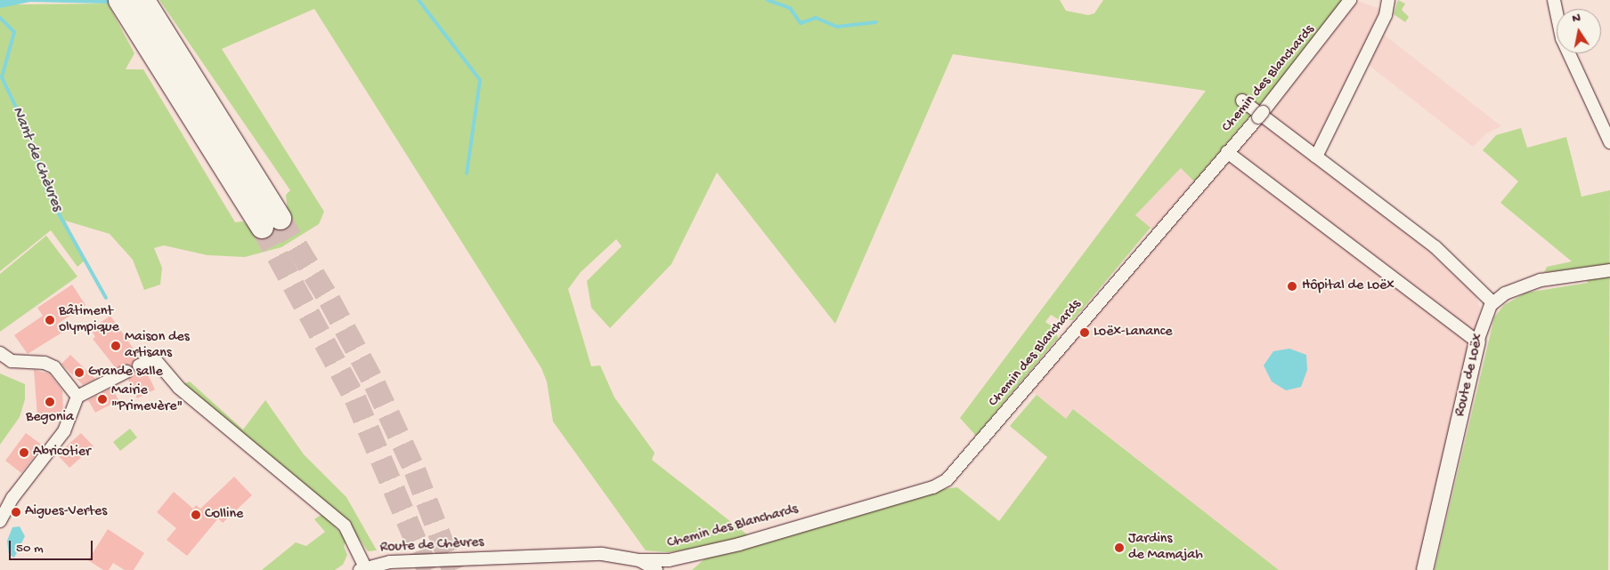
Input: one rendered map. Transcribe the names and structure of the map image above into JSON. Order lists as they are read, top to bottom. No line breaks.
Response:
{"streets":{"street":["Chemin des Blanchards","Route de Loëx","Route de Chèvres"]},"crossings":[["Chemin des Blanchards","Route de Chèvres"]],"water":["Nant de Chèvres"],"places":["Hôpital de Loëx","Bâtiment olympique","Loëx-Lanance","Maison des artisans","Grande salle","Mairie \"Primevère\"","Begonia","Abricotier","Aigues-Vertes","Colline","Jardins de Mamajah"],"scale_bar":"50 m","north":"top"}
